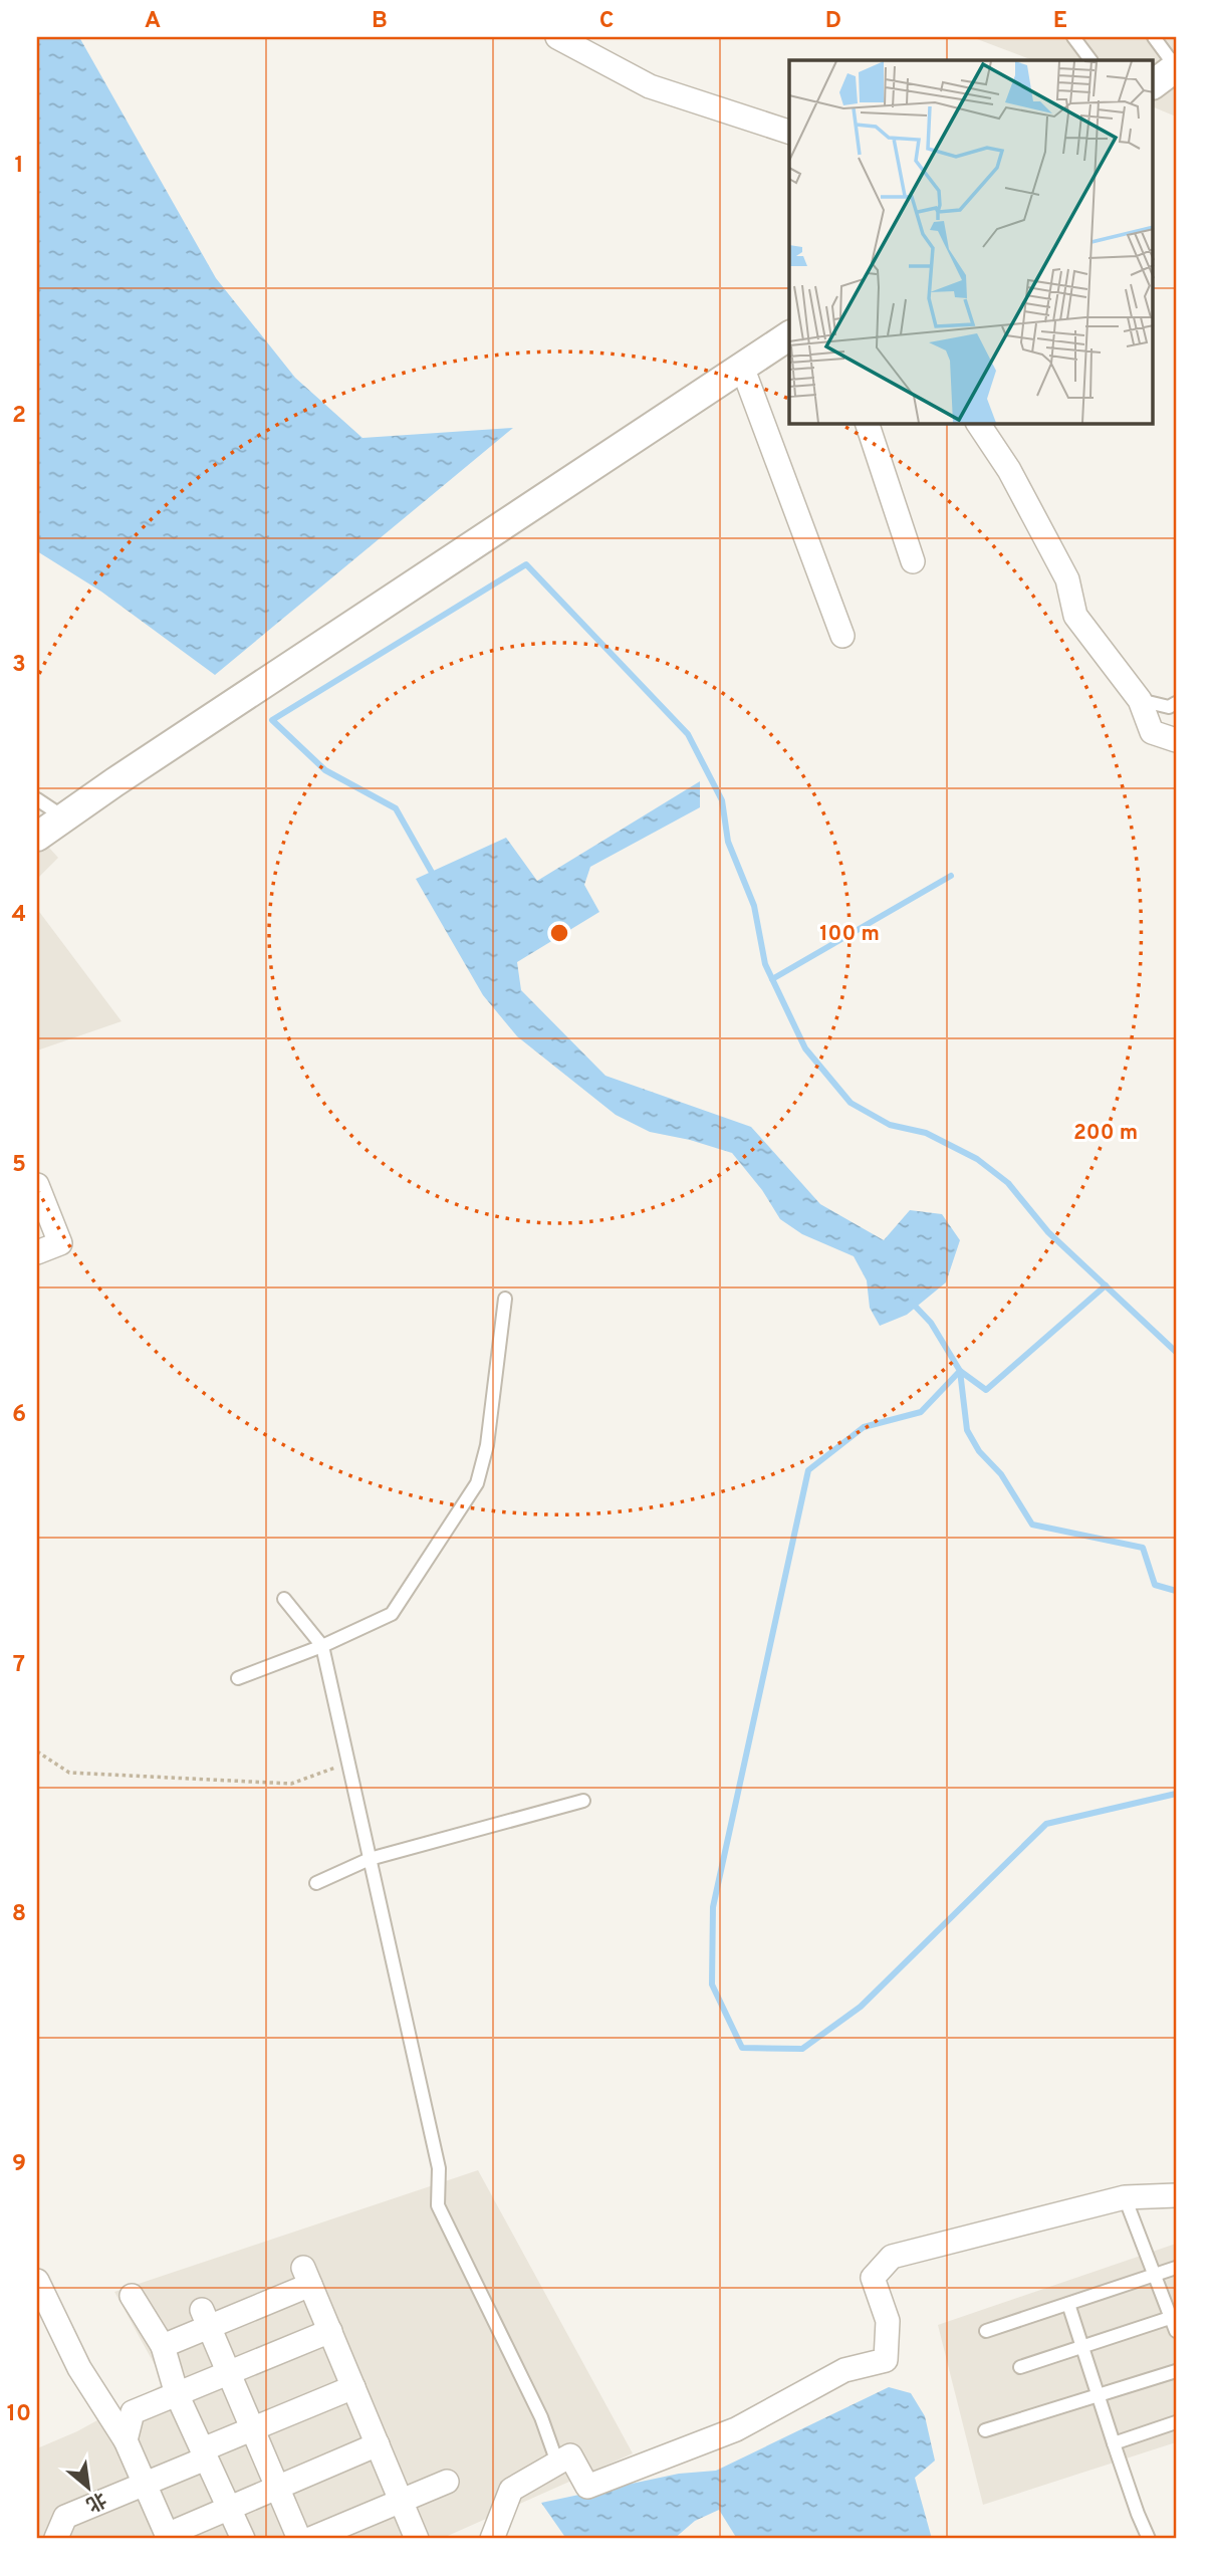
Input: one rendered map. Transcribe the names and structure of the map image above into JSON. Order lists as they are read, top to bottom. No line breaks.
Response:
{"north":"bottom right","grid":{"columns":["A","B","C","D","E"],"rows":["1","2","3","4","5","6","7","8","9","10"]},"rings":["100 m","200 m"]}
